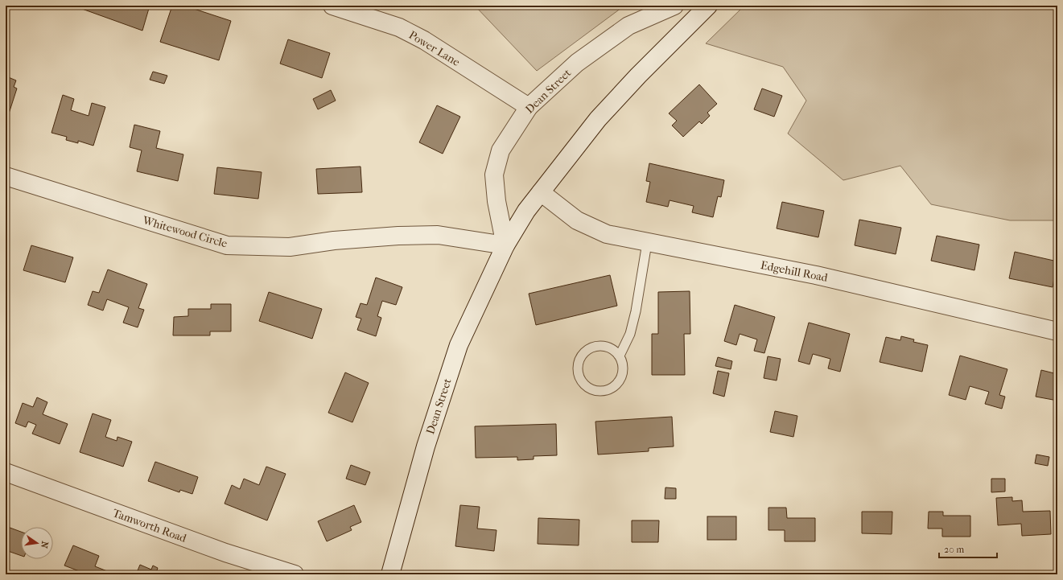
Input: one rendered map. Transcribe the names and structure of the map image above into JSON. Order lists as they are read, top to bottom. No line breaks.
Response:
{"streets":{"street":["Power Lane","Dean Street","Whitewood Circle","Edgehill Road","Tamworth Road"]},"crossings":[["Power Lane","Dean Street"],["Dean Street","Whitewood Circle"],["Dean Street","Edgehill Road"]],"scale_bar":"20 m","north":"right"}
